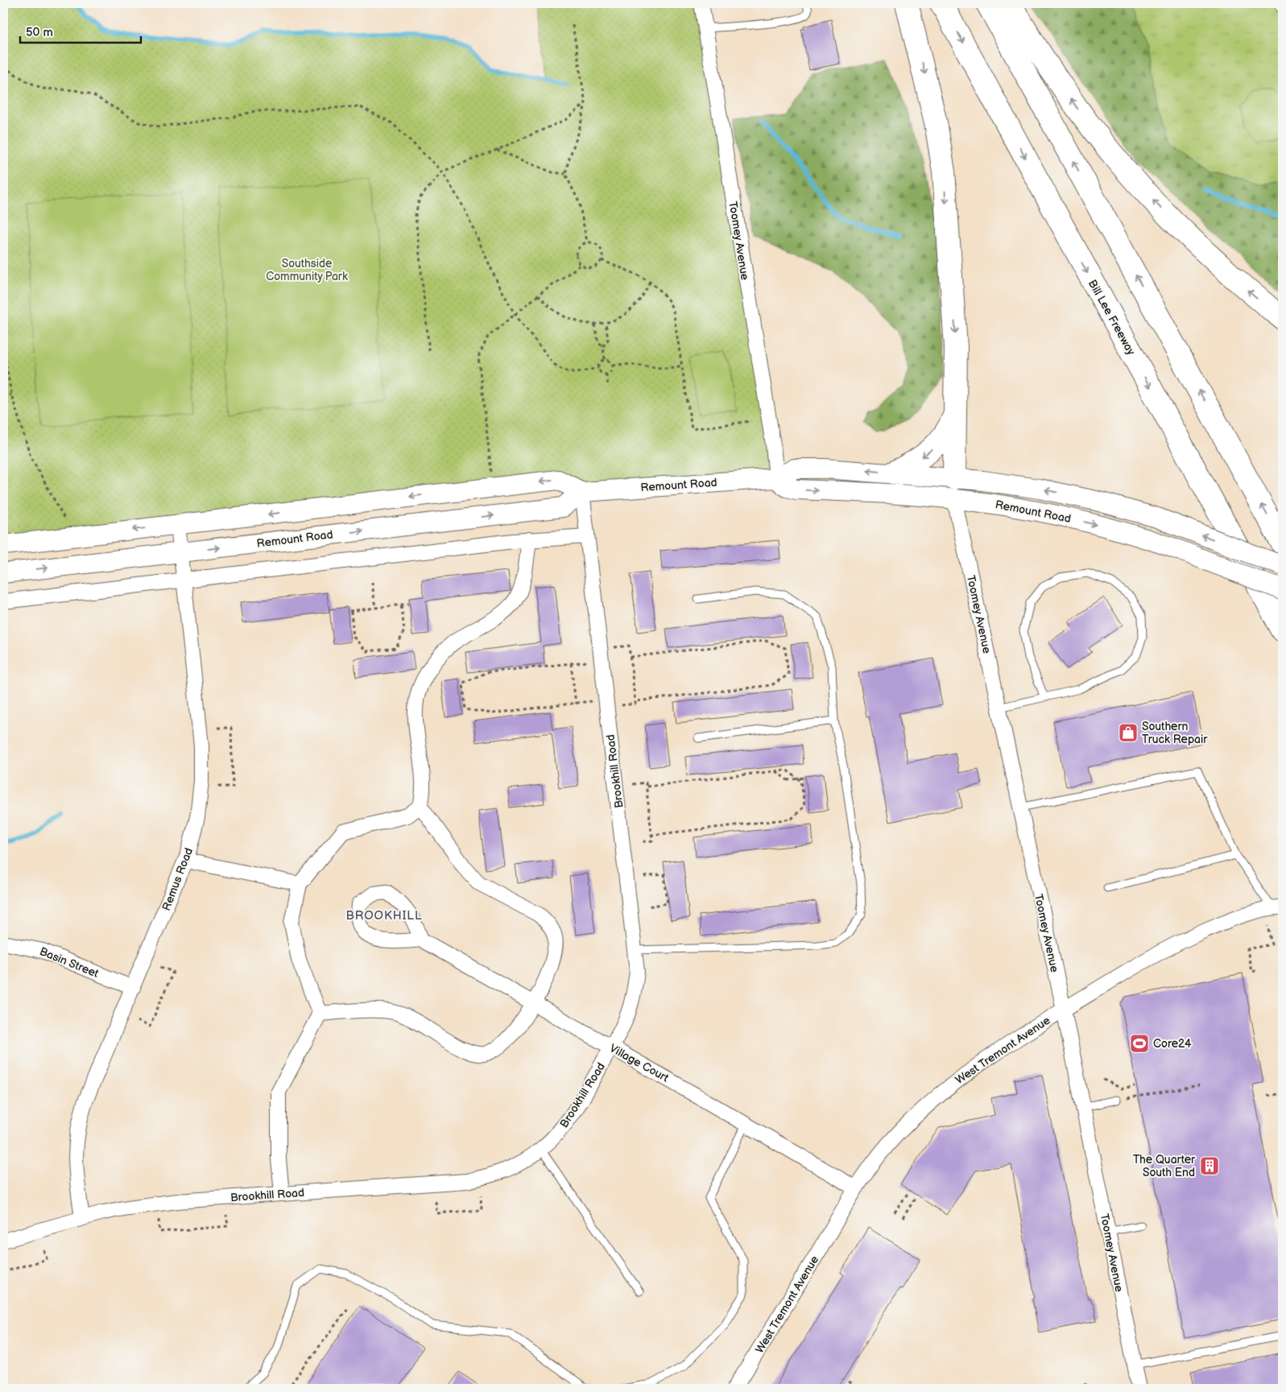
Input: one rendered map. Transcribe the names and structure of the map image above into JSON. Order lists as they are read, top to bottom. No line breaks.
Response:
{"streets":{"highway":["Bill Lee Freeway"],"main road":["Remount Road"],"street":["Toomey Avenue","Brookhill Road","Remus Road","Basin Street","West Tremont Avenue","Village Court"]},"crossings":[["Toomey Avenue","Remount Road"],["Toomey Avenue","West Tremont Avenue"],["Remount Road","Brookhill Road"],["Remount Road","Remus Road"],["Brookhill Road","Remus Road"],["Brookhill Road","Village Court"],["Remus Road","Basin Street"],["West Tremont Avenue","Village Court"]],"districts":["BROOKHILL"],"parks":["Southside Community Park"],"places":{"shop":["Southern Truck Repair"],"sports":["Core24"],"building":["The Quarter South End"]},"scale_bar":"50 m"}
